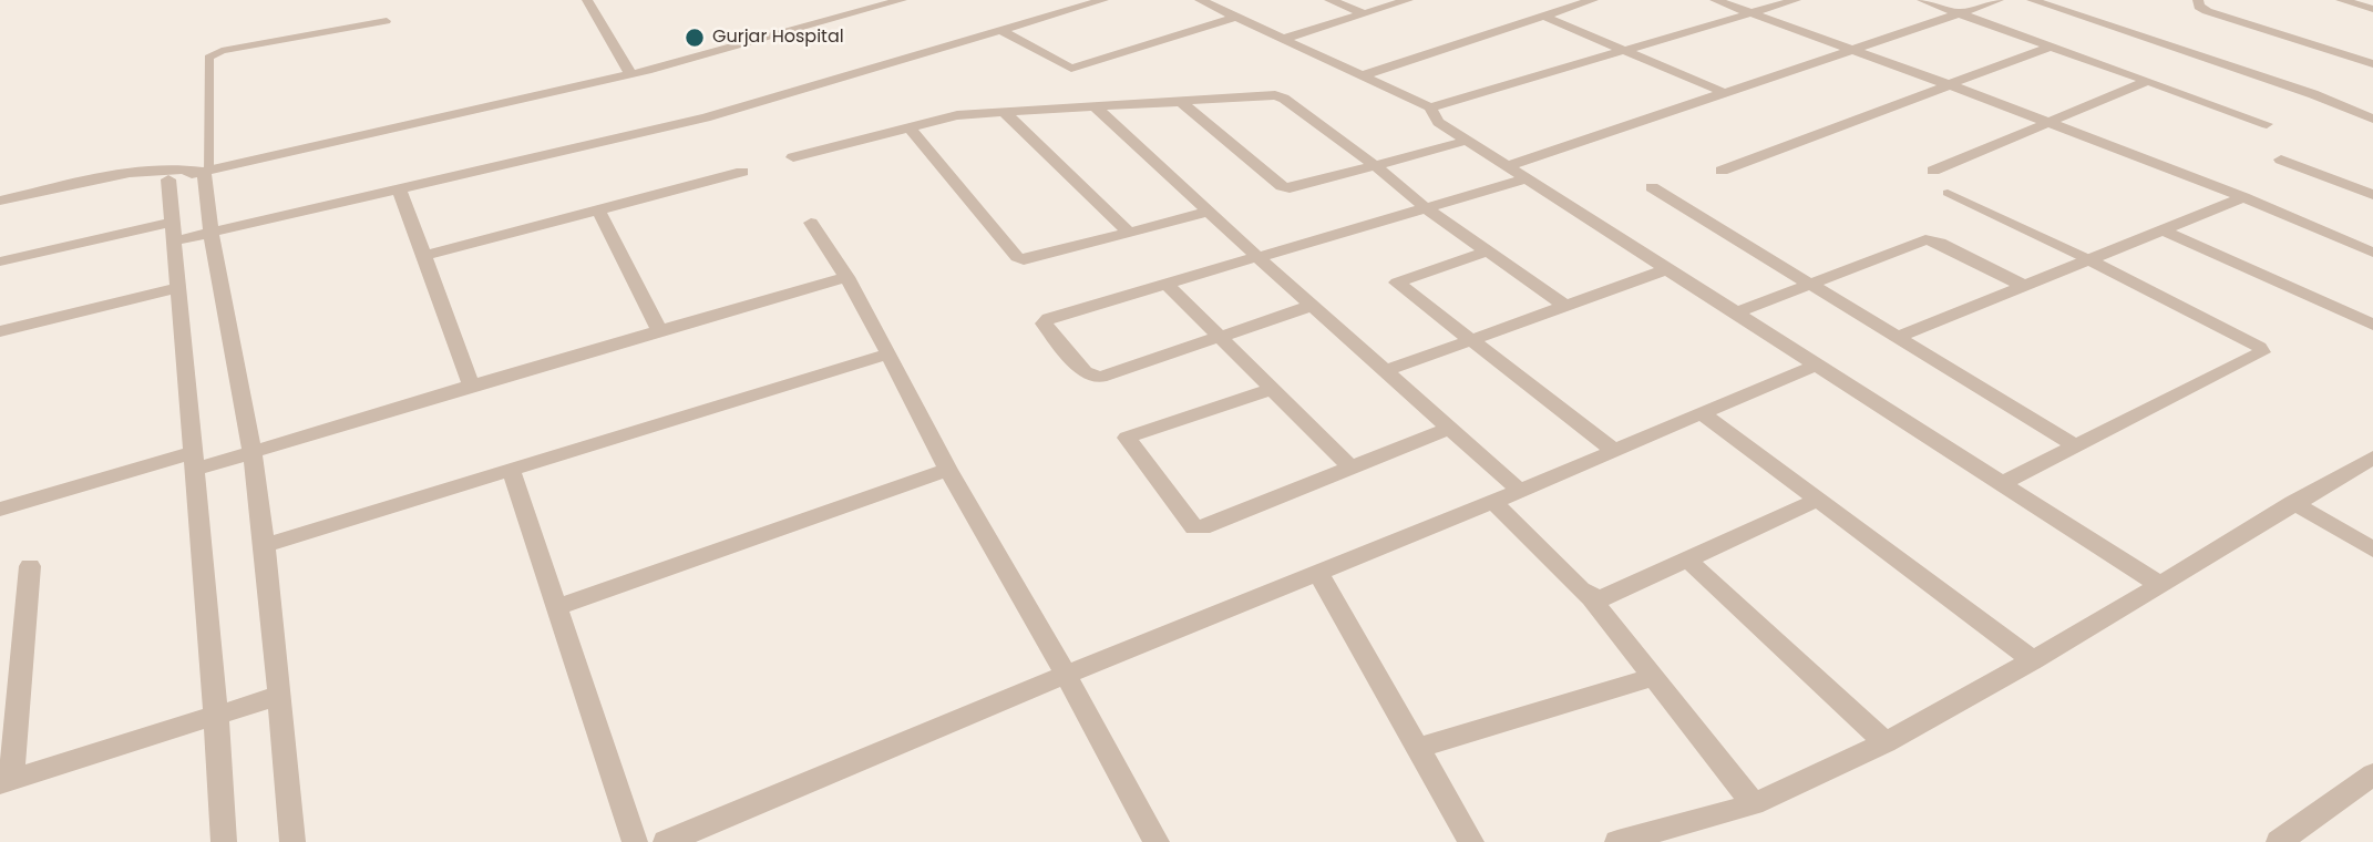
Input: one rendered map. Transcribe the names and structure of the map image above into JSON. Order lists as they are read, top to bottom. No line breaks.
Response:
{"places":["Gurjar Hospital"]}
